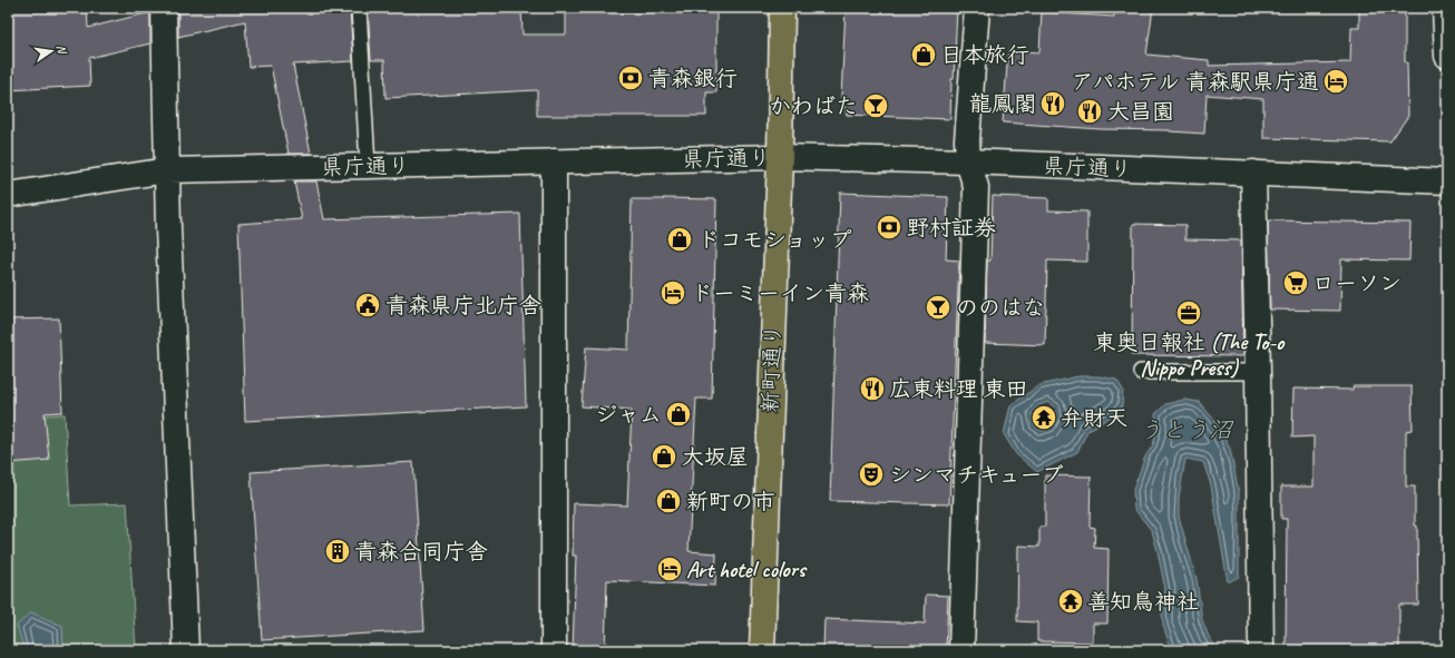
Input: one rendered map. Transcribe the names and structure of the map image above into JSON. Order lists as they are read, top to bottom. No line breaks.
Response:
{"streets":{"main road":["新町通り"],"street":["県庁通り"]},"crossings":[["県庁通り","新町通り"]],"water":["うとう沼"],"places":{"shop":["日本旅行","ドコモショップ","ジャム","大坂屋","新町の市"],"bank":["青森銀行","野村証券"],"hotel":["アパホテル 青森駅県庁通","ドーミーイン青森","Art hotel colors"],"restaurant":["龍鳳閣","大昌園","広東料理 東田"],"bar":["かわばた","ののはな"],"supermarket":["ローソン"],"public building":["青森県庁北庁舎"],"office":["東奥日報社 (The To-o Nippo Press)"],"temple":["弁財天","善知鳥神社"],"theatre":["シンマチキューブ"],"building":["青森合同庁舎"]},"north":"right"}
